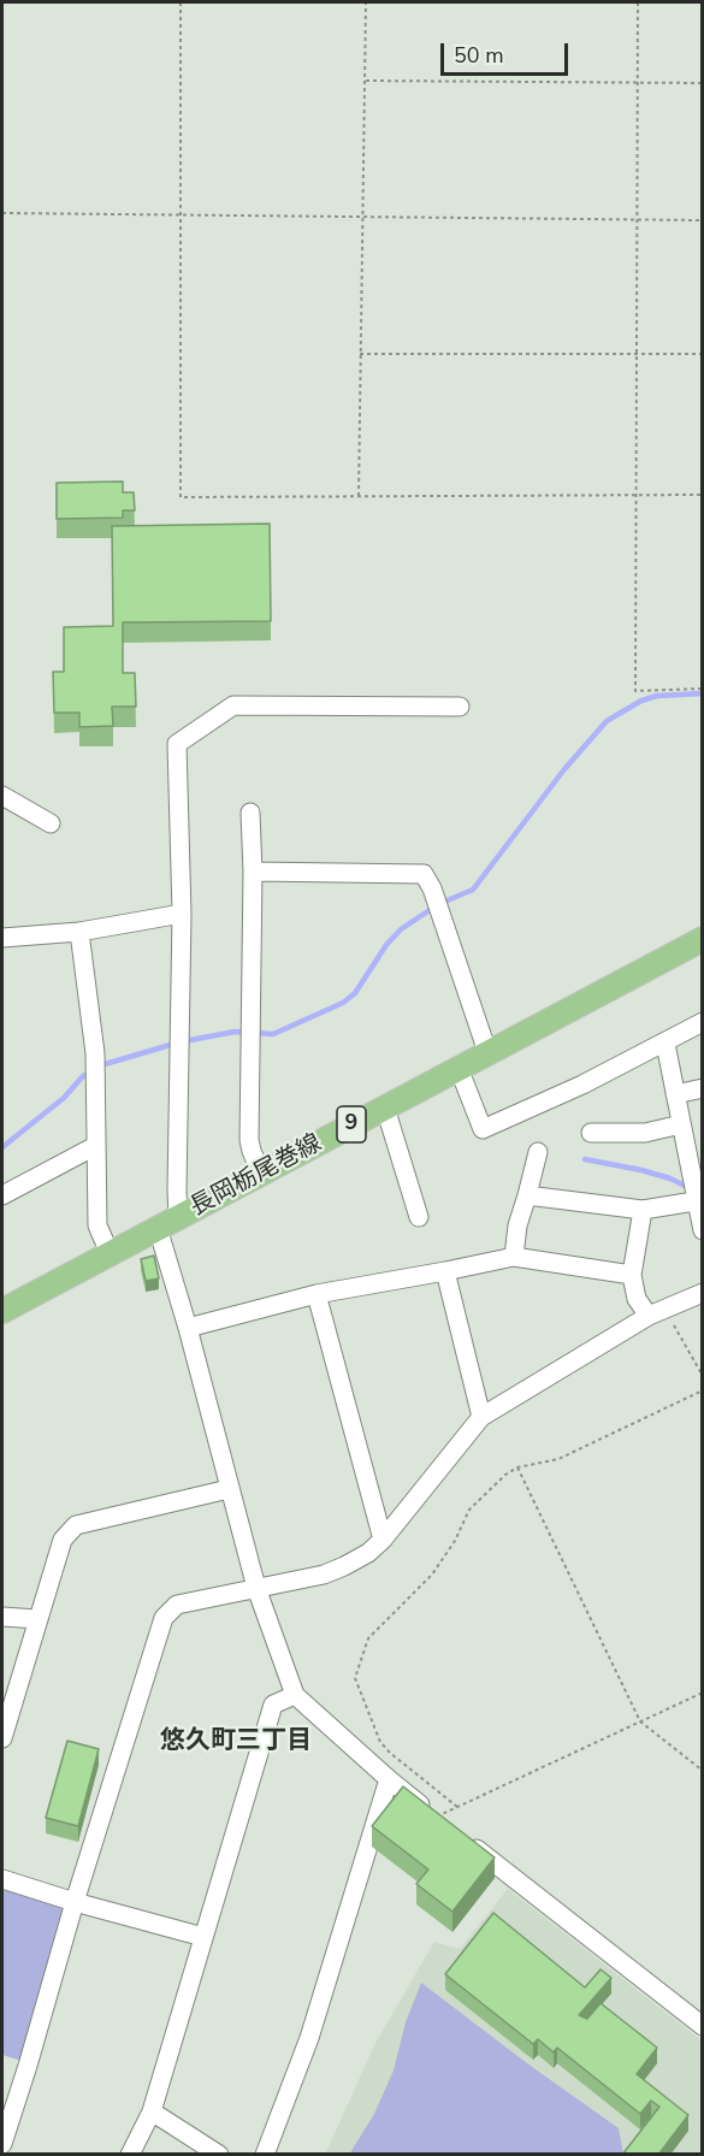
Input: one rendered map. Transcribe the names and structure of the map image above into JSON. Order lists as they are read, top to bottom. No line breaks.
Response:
{"streets":{"main road":["9","長岡栃尾巻線"]},"districts":["悠久町三丁目"],"scale_bar":"50 m"}
